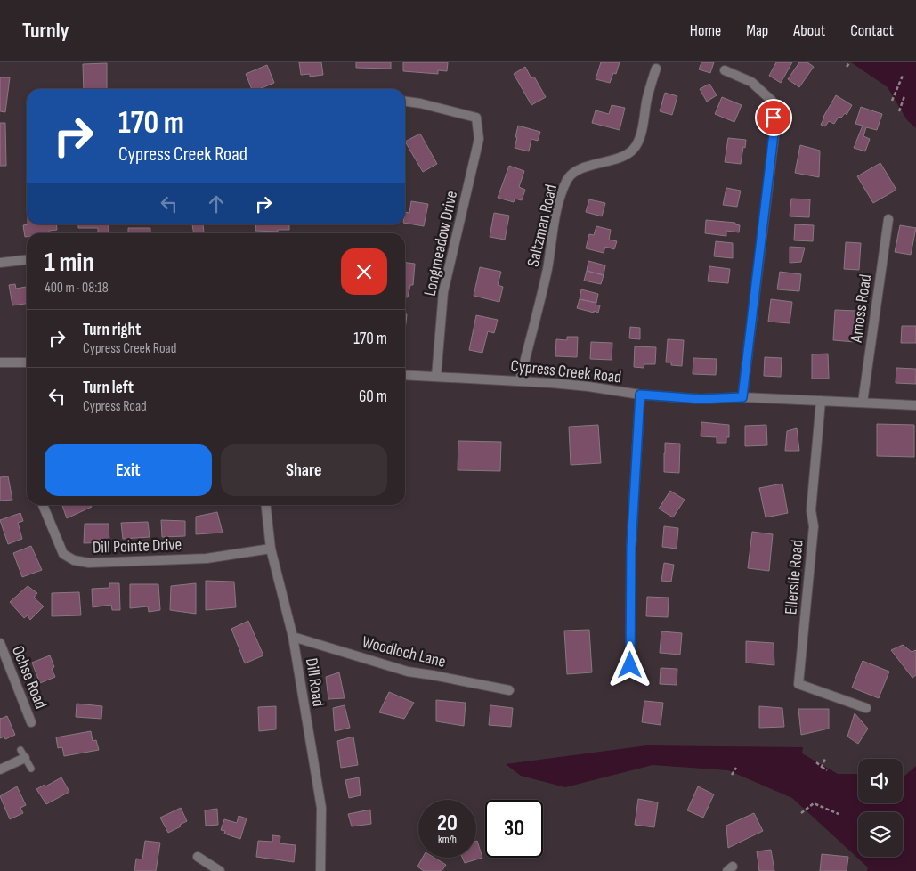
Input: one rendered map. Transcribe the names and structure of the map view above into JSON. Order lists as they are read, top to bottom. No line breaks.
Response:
{"streets":{"street":["Saltzman Road","Longmeadow Drive","Amoss Road","Cypress Creek Road","Dill Pointe Drive","Ellerslie Road","Woodloch Lane","Ochse Road","Dill Road"]},"crossings":[["Saltzman Road","Cypress Creek Road"],["Longmeadow Drive","Cypress Creek Road"],["Amoss Road","Cypress Creek Road"],["Cypress Creek Road","Ellerslie Road"],["Dill Pointe Drive","Dill Road"],["Woodloch Lane","Dill Road"]],"page":{"header":"Turnly","nav":["Home","Map","About","Contact"],"turn":["170 m","Cypress Creek Road"],"heading":["1 min","400 m · 08:18"],"list":[{"name":"Turn right","note":"Cypress Creek Road","value":"170 m"},{"name":"Turn left","note":"Cypress Road","value":"60 m"}],"buttons":["Exit","Share"],"speed":"20 km/h","limit":"30"}}
